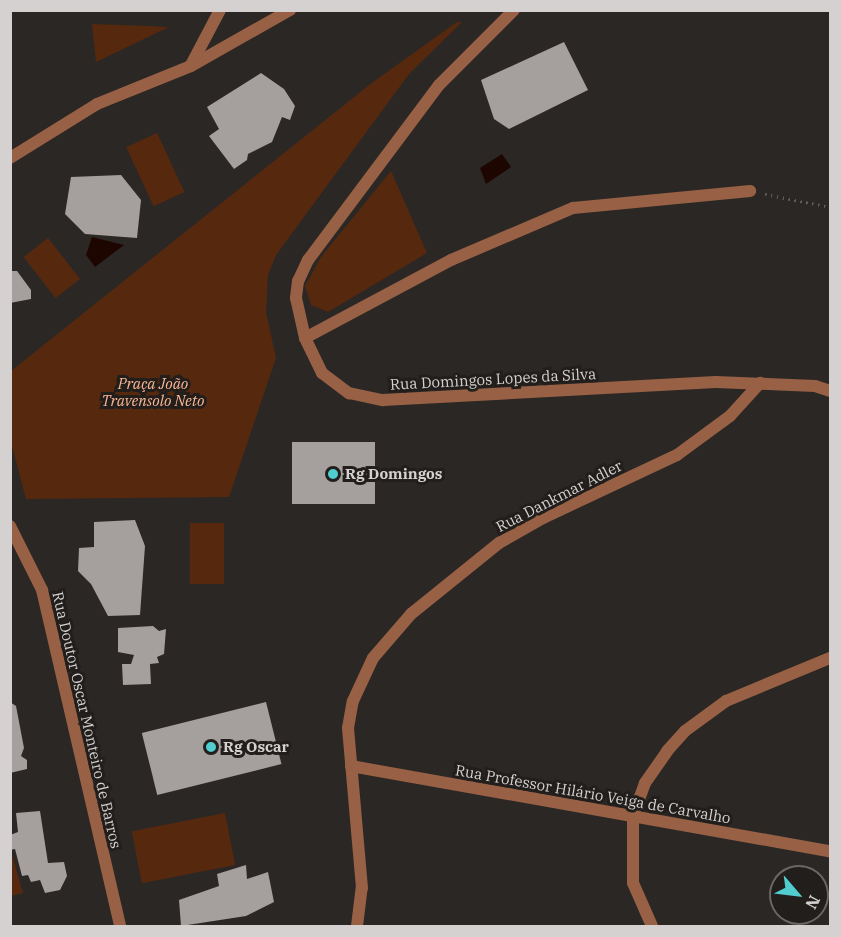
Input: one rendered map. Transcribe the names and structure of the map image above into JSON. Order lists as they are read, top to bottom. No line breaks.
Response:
{"streets":{"street":["Rua Domingos Lopes da Silva","Rua Dankmar Adler","Rua Doutor Oscar Monteiro de Barros","Rua Professor Hilário Veiga de Carvalho"]},"crossings":[["Rua Domingos Lopes da Silva","Rua Dankmar Adler"],["Rua Dankmar Adler","Rua Professor Hilário Veiga de Carvalho"]],"parks":["Praça João Travensolo Neto"],"places":["Rg Domingos","Rg Oscar"],"north":"bottom right"}
